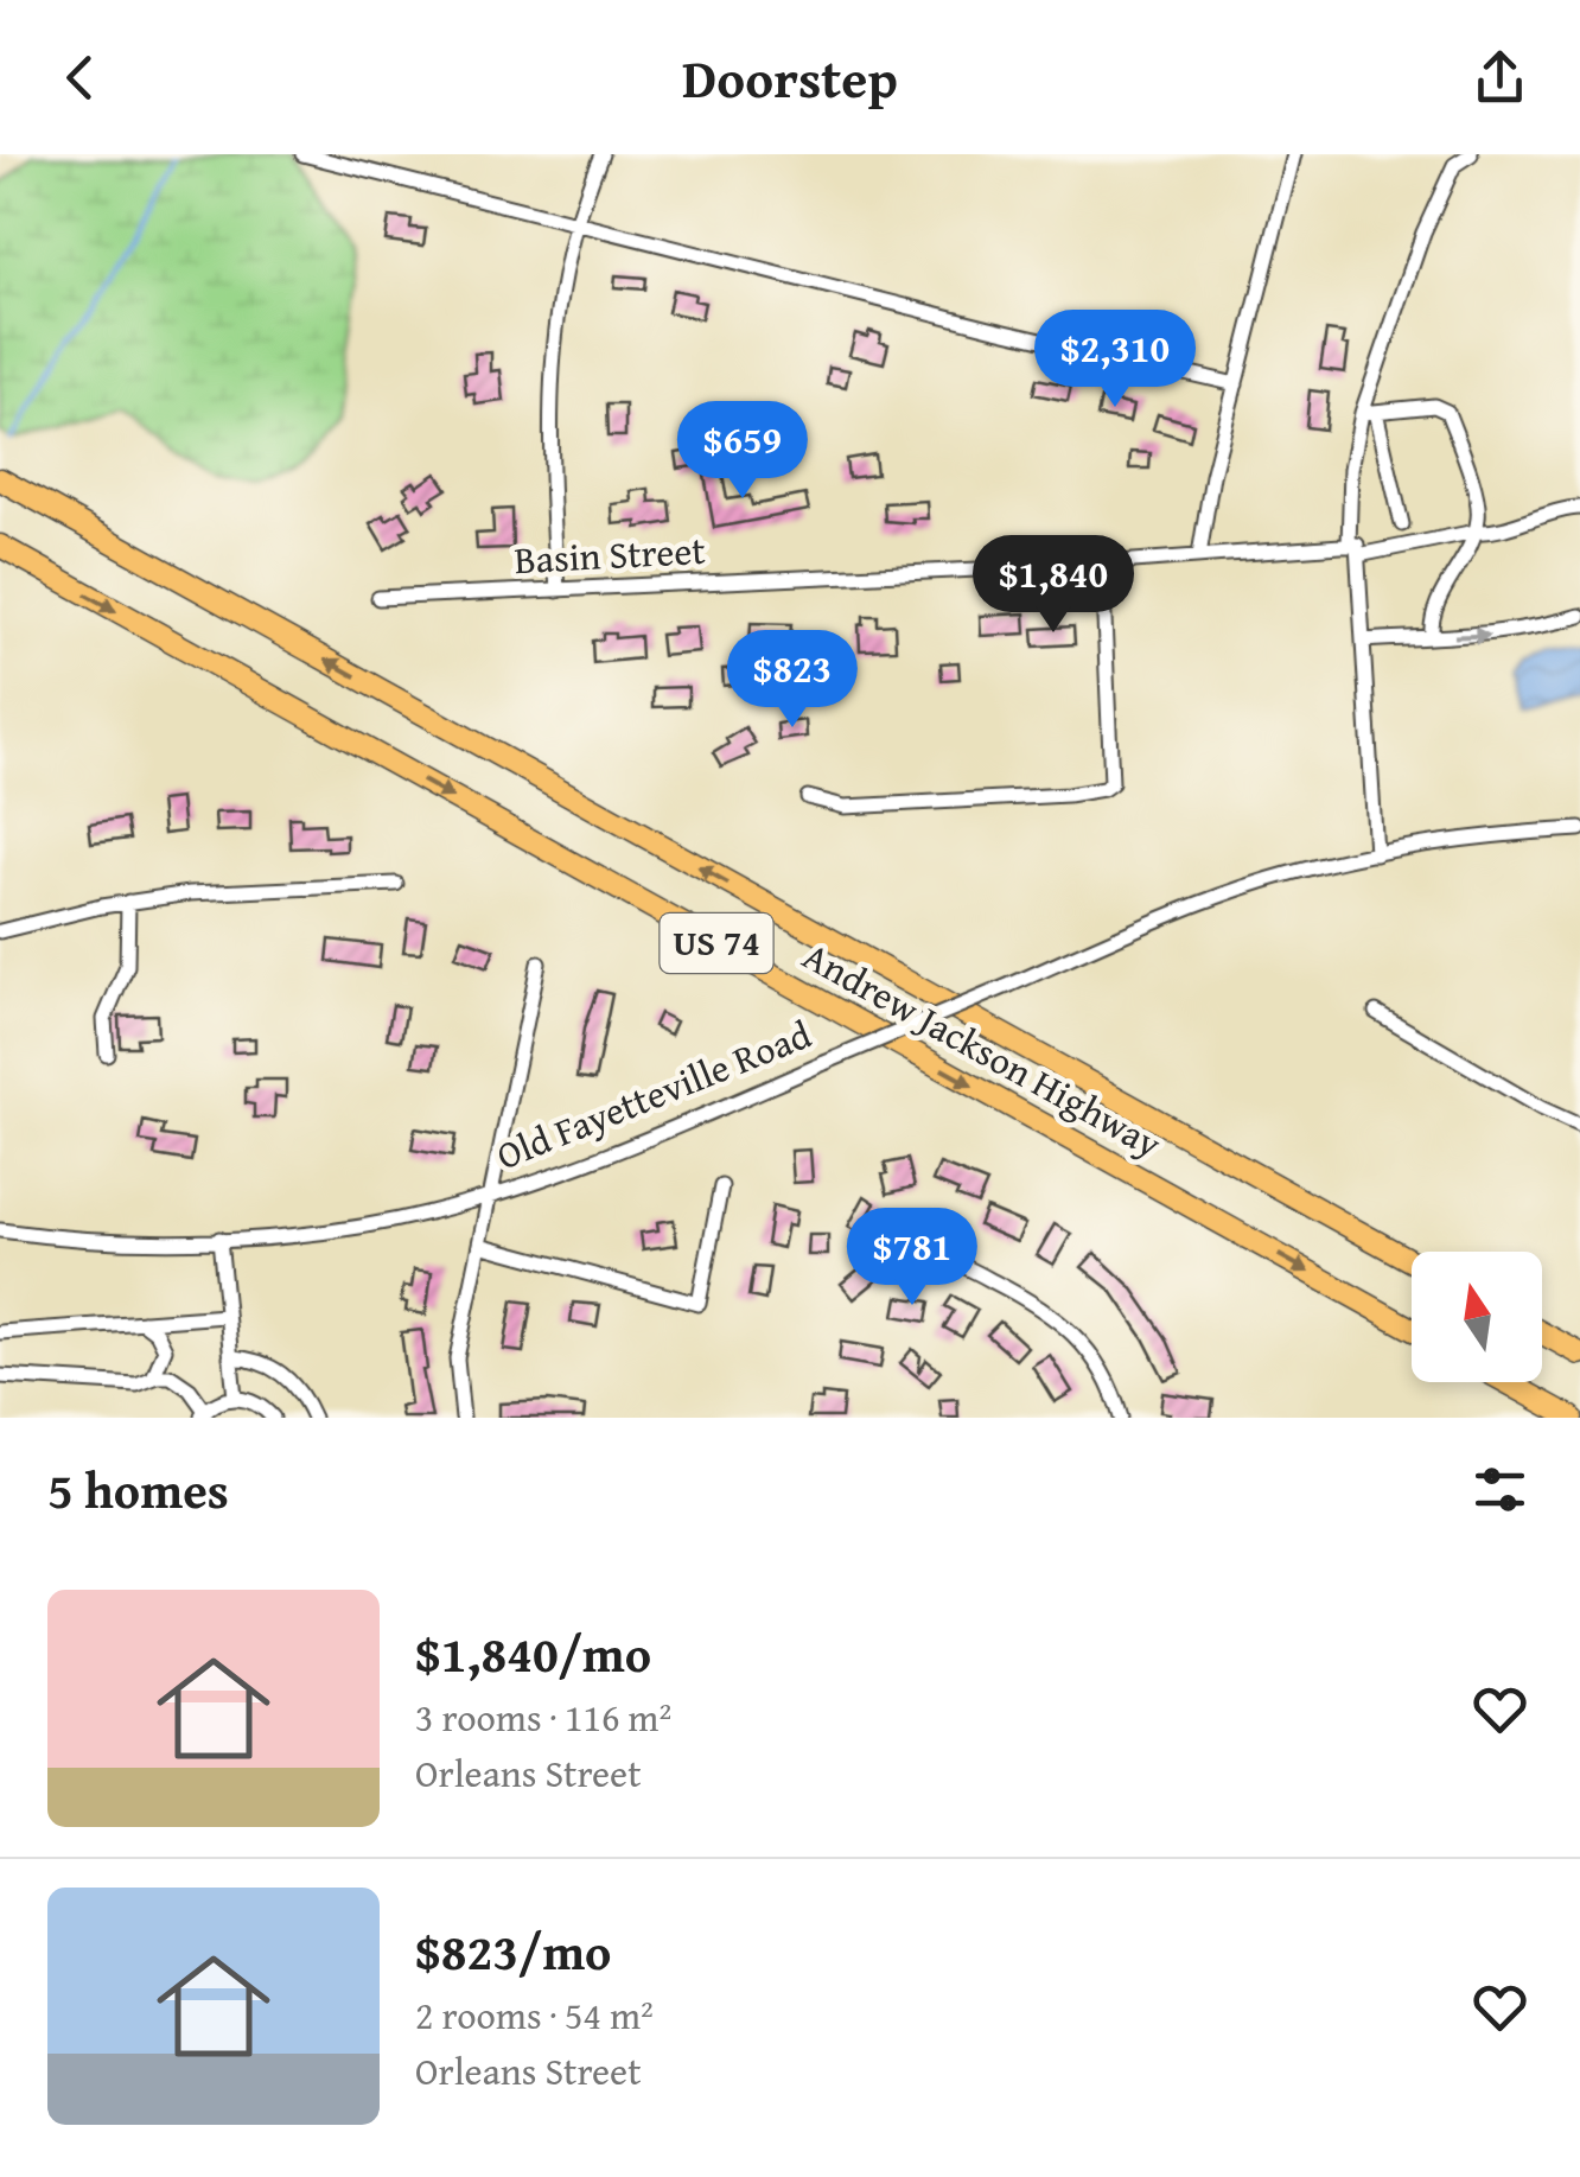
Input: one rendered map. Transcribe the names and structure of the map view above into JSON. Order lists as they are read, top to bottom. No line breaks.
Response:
{"streets":{"highway":["US 74","Andrew Jackson Highway"],"street":["Basin Street","Old Fayetteville Road"]},"north":"top","page":{"header":"Doorstep","price":["$2,310","$659","$1,840","$823","$781"],"heading":"5 homes","list":[{"name":"$1,840/mo","note":"3 rooms · 116 m² · Orleans Street"},{"name":"$823/mo","note":"2 rooms · 54 m² · Orleans Street"}]}}
